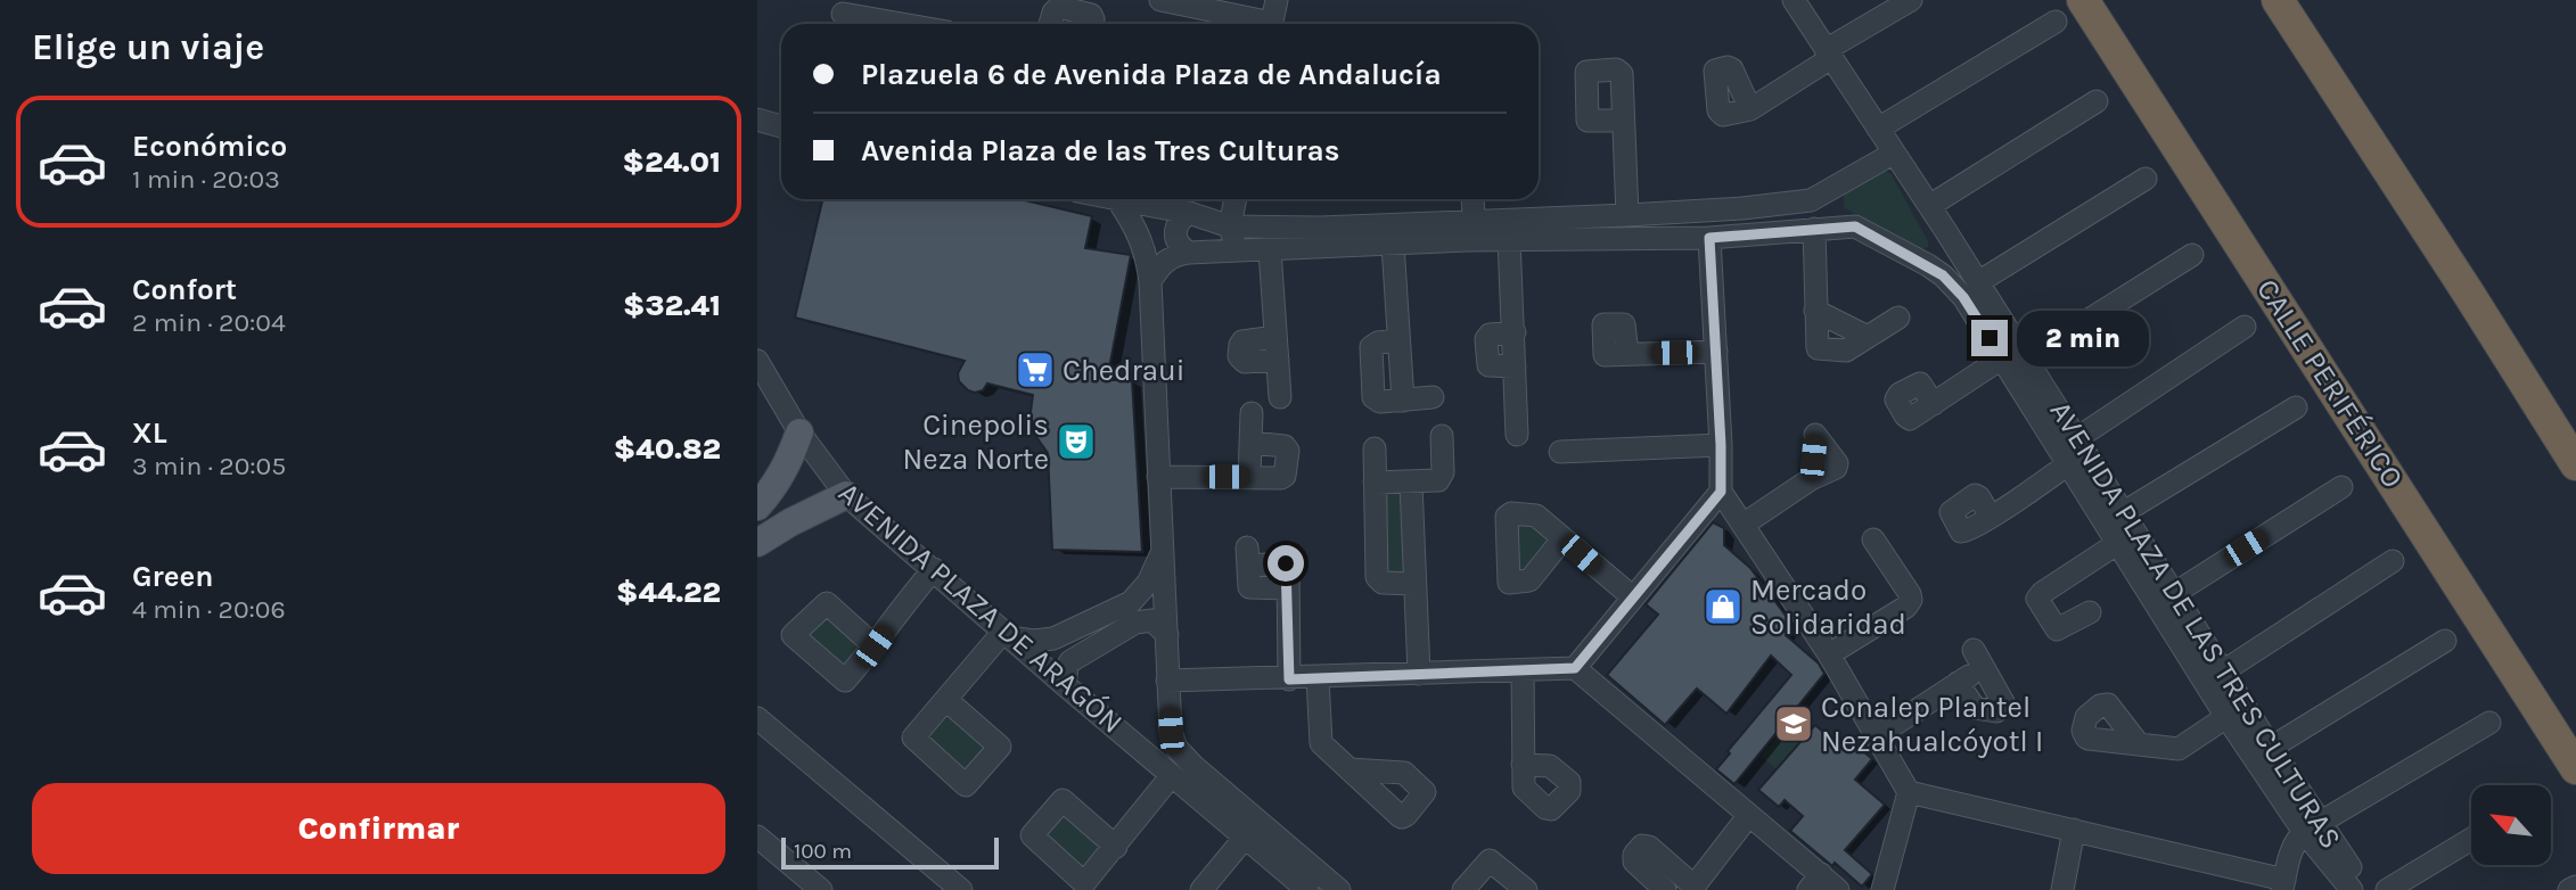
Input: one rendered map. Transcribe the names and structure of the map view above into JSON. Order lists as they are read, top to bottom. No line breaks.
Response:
{"streets":{"highway":["CALLE PERIFÉRICO"],"street":["AVENIDA PLAZA DE ARAGÓN","AVENIDA PLAZA DE LAS TRES CULTURAS"]},"places":{"supermarket":["Chedraui"],"theatre":["Cinepolis Neza Norte"],"shop":["Mercado Solidaridad"],"school or university":["Conalep Plantel Nezahualcóyotl I"]},"scale_bar":"100 m","north":"top left","page":{"heading":"Elige un viaje","banner":["Plazuela 6 de Avenida Plaza de Andalucía","Avenida Plaza de las Tres Culturas"],"list":[{"name":"Económico","note":"1 min · 20:03","value":"$24.01"},{"name":"Confort","note":"2 min · 20:04","value":"$32.41"},{"name":"XL","note":"3 min · 20:05","value":"$40.82"},{"name":"Green","note":"4 min · 20:06","value":"$44.22"}],"bubble":"2 min","buttons":"Confirmar","scale":"100 m"}}
